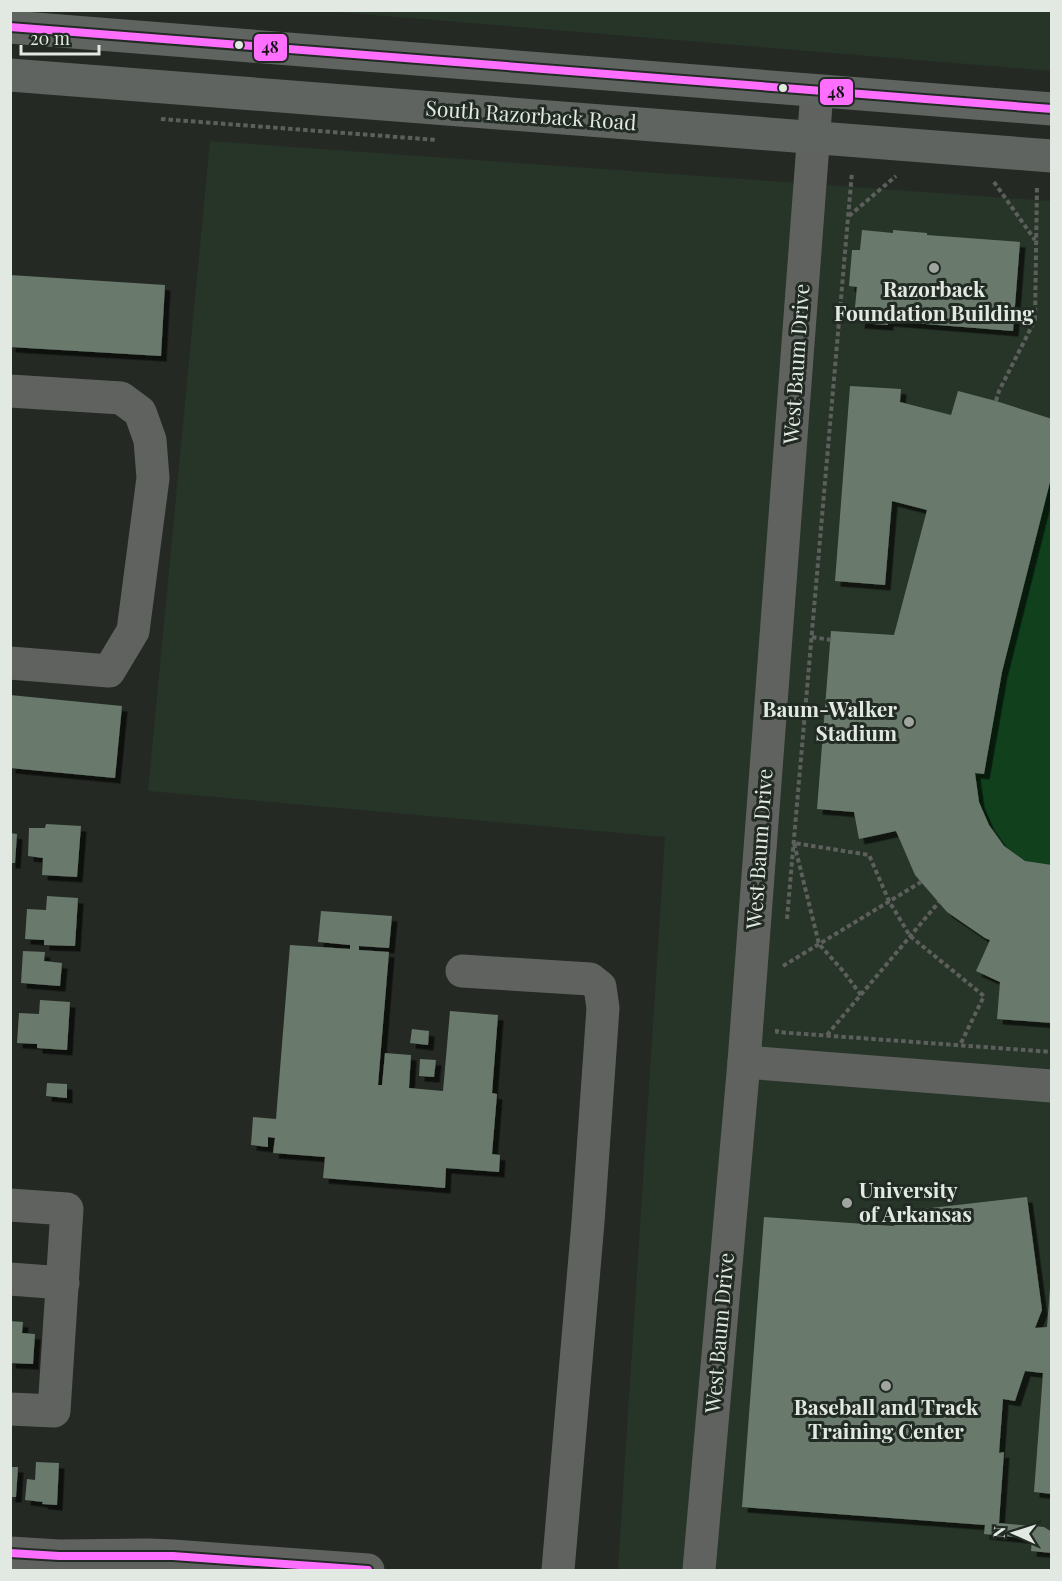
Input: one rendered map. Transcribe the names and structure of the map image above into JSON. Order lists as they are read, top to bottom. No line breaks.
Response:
{"streets":{"main road":["South Razorback Road"],"street":["West Baum Drive"]},"crossings":[["South Razorback Road","West Baum Drive"]],"places":["Razorback Foundation Building","Baum-Walker Stadium","University of Arkansas","Baseball and Track Training Center"],"lines":["transit line 48"],"scale_bar":"20 m","north":"left"}
